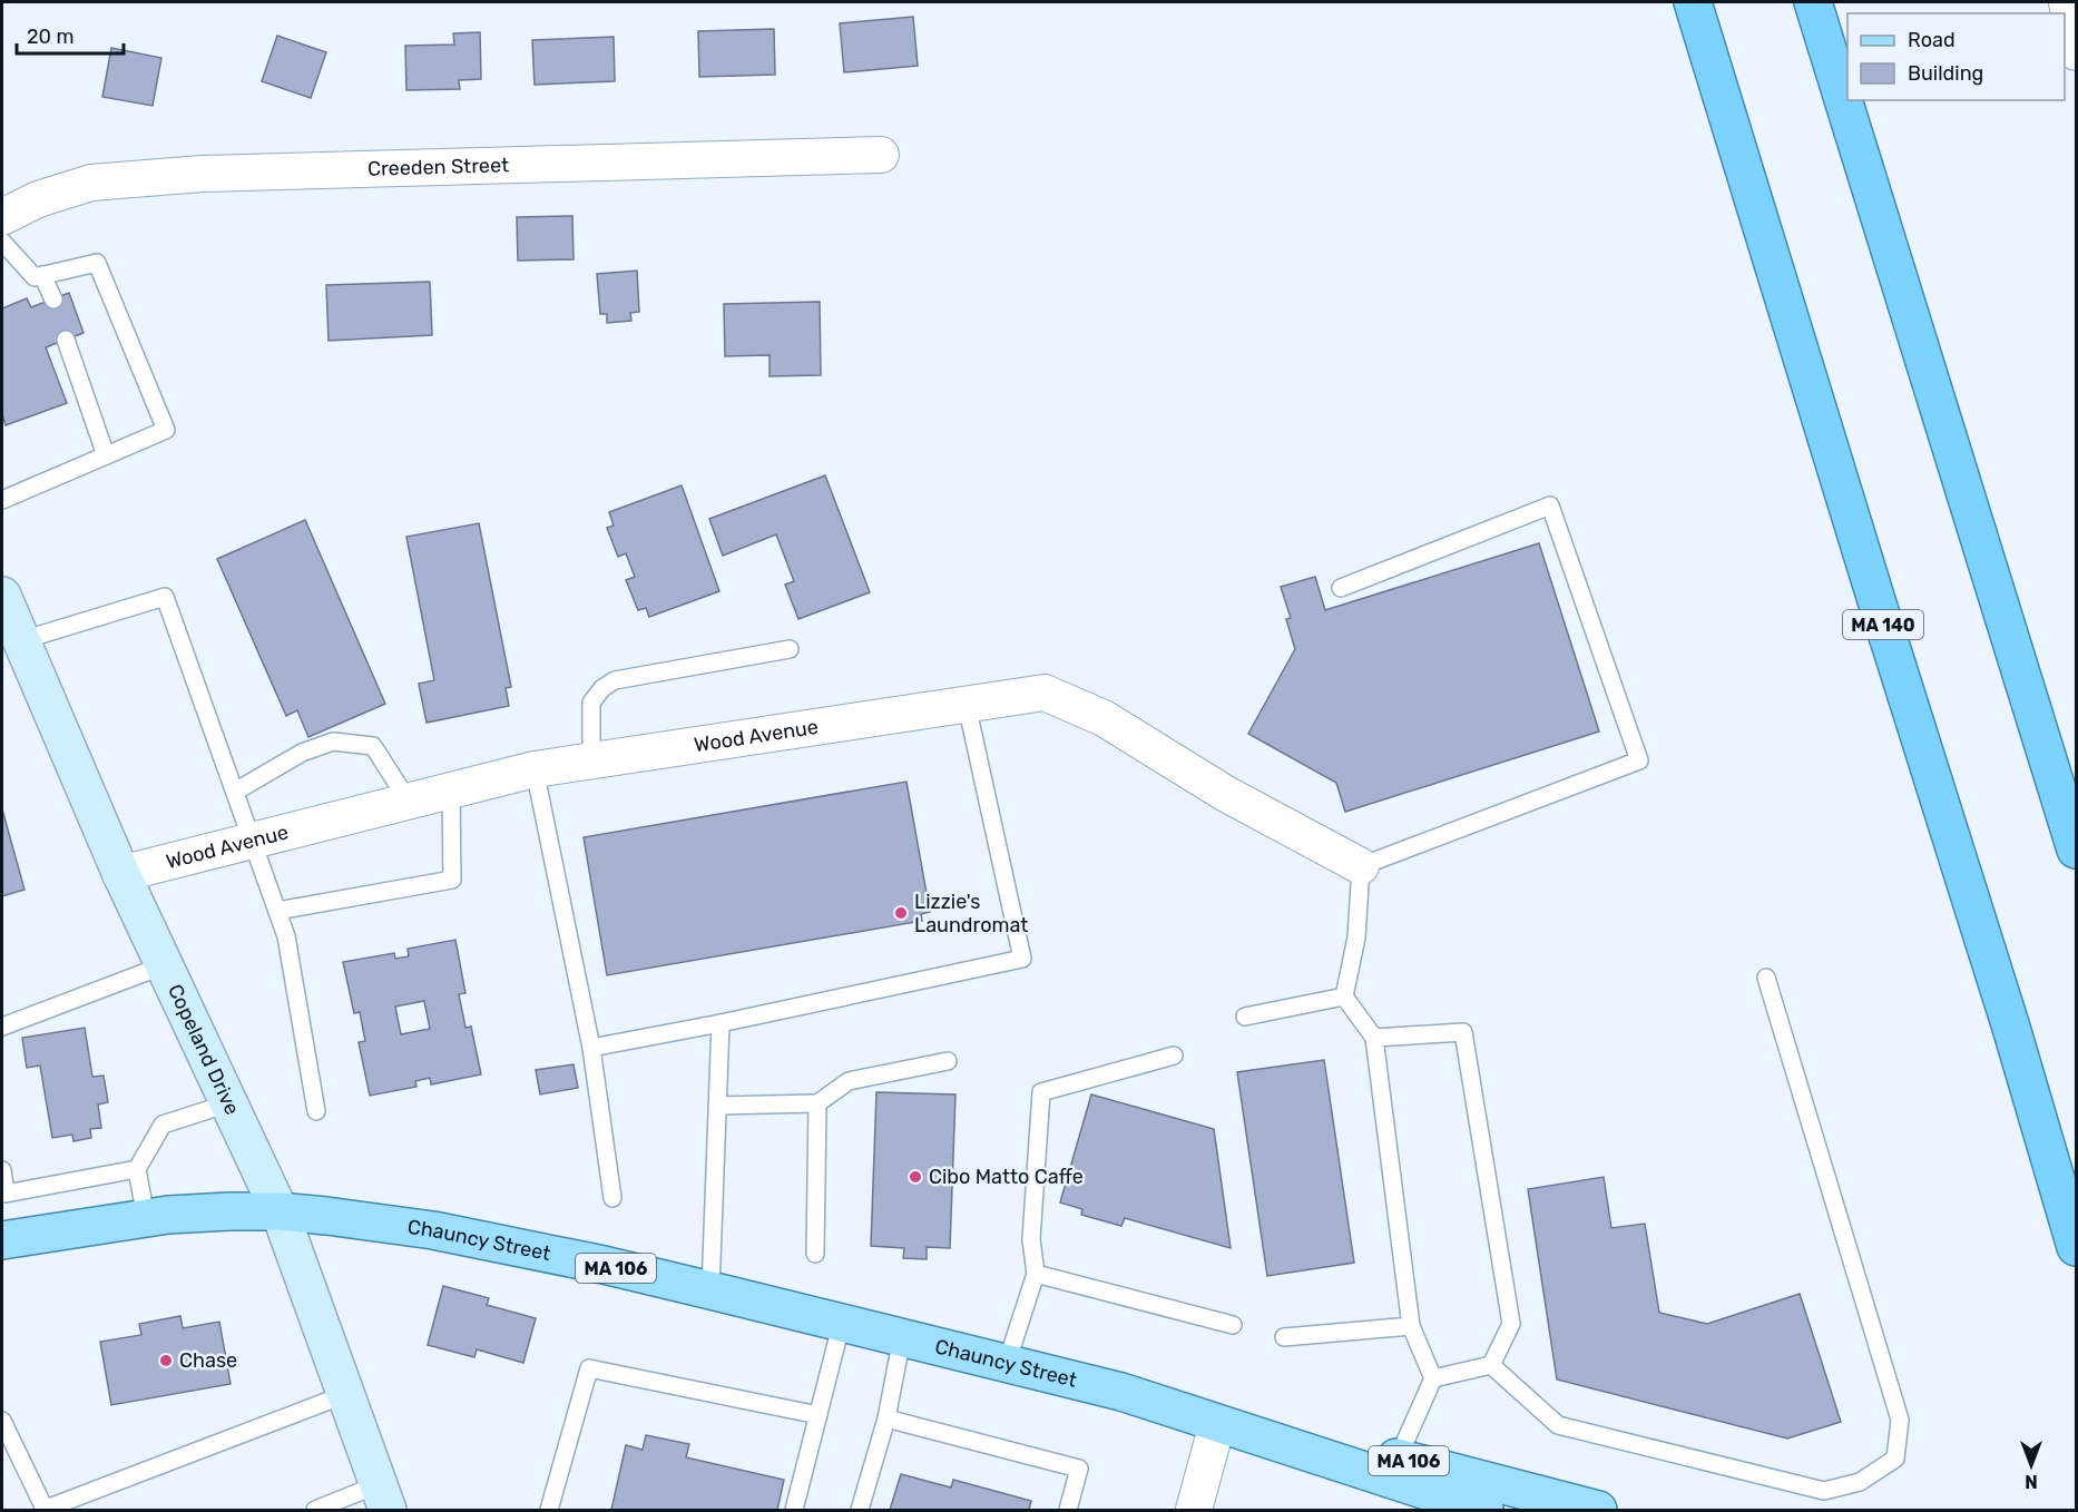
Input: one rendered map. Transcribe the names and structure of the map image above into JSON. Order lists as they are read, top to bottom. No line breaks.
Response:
{"streets":{"highway":["MA 140"],"main road":["Copeland Drive","Chauncy Street","MA 106"],"street":["Creeden Street","Wood Avenue"]},"crossings":[["Wood Avenue","Copeland Drive"],["Copeland Drive","Chauncy Street"]],"places":["Lizzie's Laundromat","Cibo Matto Caffe","Chase"],"legend":["Road","Building"],"scale_bar":"20 m","north":"bottom"}
